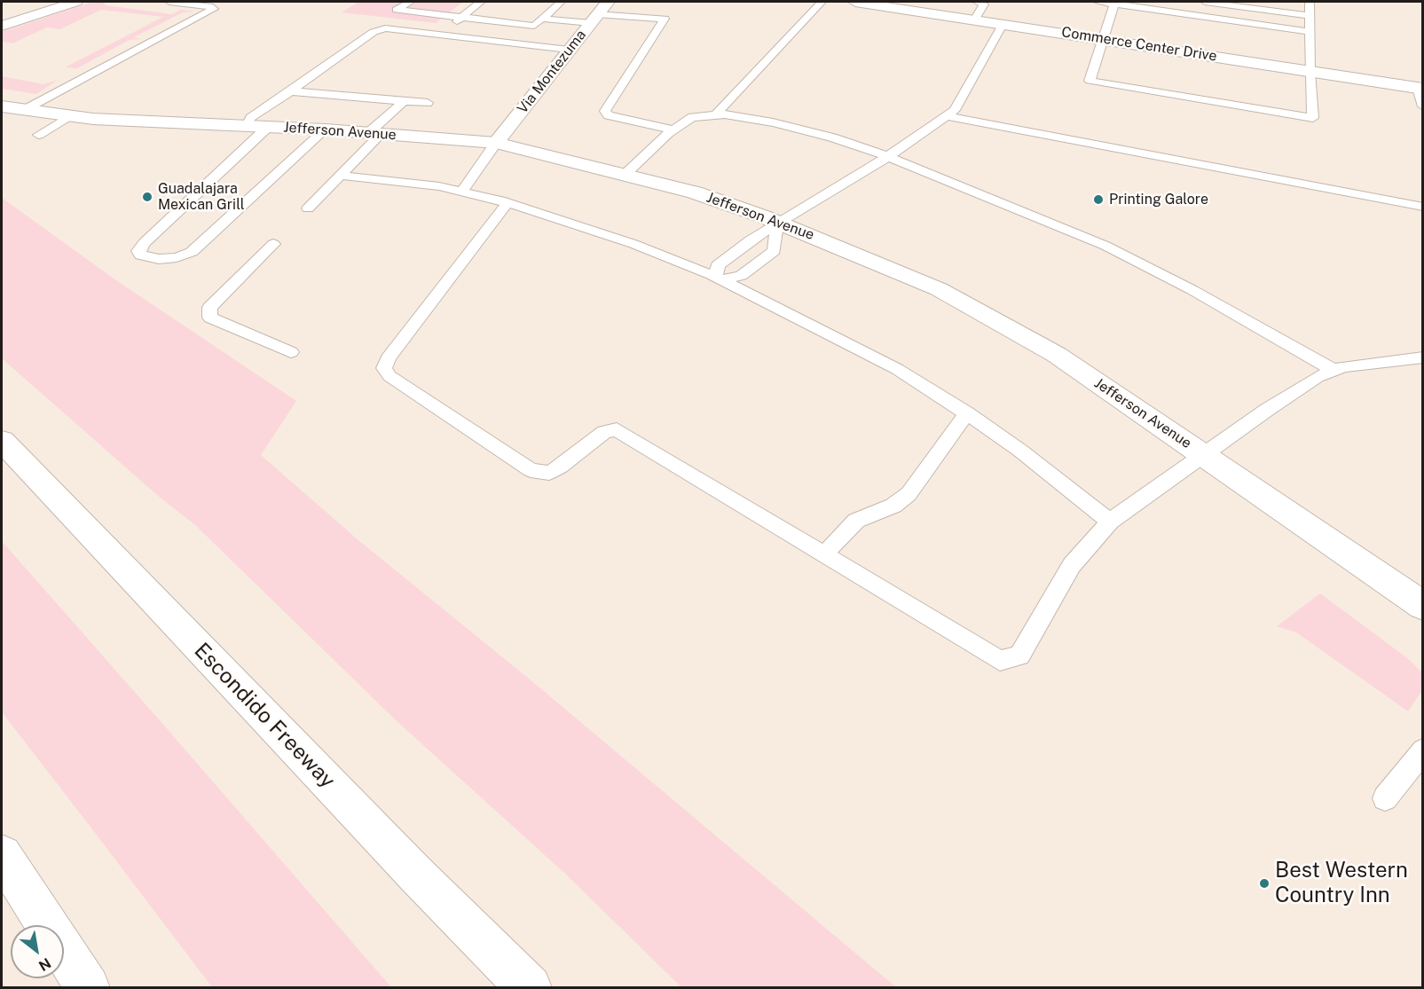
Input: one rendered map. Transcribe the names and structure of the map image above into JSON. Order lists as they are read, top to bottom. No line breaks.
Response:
{"streets":{"main road":["Commerce Center Drive","Via Montezuma","Jefferson Avenue","Escondido Freeway"]},"crossings":[["Via Montezuma","Jefferson Avenue"]],"places":["Guadalajara Mexican Grill","Printing Galore","Best Western Country Inn"],"north":"bottom right"}
